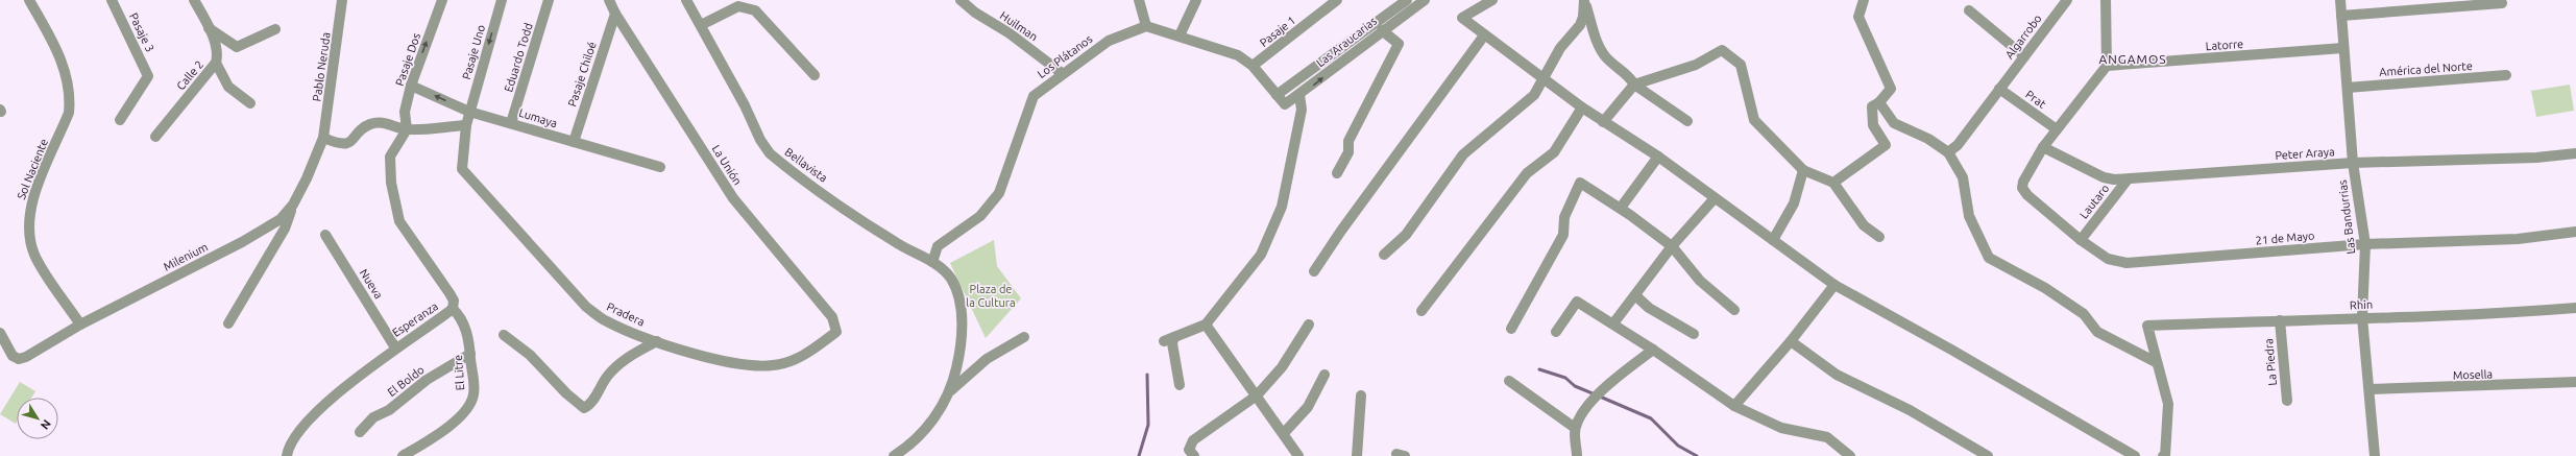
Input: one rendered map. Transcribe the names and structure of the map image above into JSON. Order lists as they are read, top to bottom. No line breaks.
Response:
{"streets":{"street":["Huilman","Pasaje 1","Pasaje 3","Algarrobo","Las Araucarias","Latorre","Pasaje Uno","Los Plátanos","Eduardo Todd","Pasaje Dos","Pablo Neruda","América del Norte","Pasaje Chiloé","Calle 2","Prat","Lumaya","Peter Araya","La Unión","Bellavista","Sol Naciente","Lautaro","Las Bandurrias","21 de Mayo","Milenium","Nueva","Rhin","Pradera","Esperanza","La Piedra","El Litre","Mosella","El Boldo"]},"crossings":[["Huilman","Los Plátanos"],["Algarrobo","Prat"],["Latorre","Las Bandurrias"],["Pasaje Uno","Lumaya"],["Pasaje Uno","Pradera"],["Los Plátanos","Bellavista"],["Eduardo Todd","Lumaya"],["Pasaje Dos","Lumaya"],["Pasaje Dos","Esperanza"],["Pablo Neruda","Milenium"],["América del Norte","Las Bandurrias"],["Pasaje Chiloé","Lumaya"],["Pasaje Chiloé","La Unión"],["Lumaya","Pradera"],["Peter Araya","Lautaro"],["Peter Araya","Las Bandurrias"],["Peter Araya","21 de Mayo"],["La Unión","Pradera"],["Sol Naciente","Milenium"],["Lautaro","21 de Mayo"],["Las Bandurrias","21 de Mayo"],["Las Bandurrias","Rhin"],["Las Bandurrias","Mosella"],["Nueva","Esperanza"],["Rhin","La Piedra"],["Esperanza","El Litre"],["El Litre","El Boldo"]],"one_way":["Pasaje Uno","Pasaje Dos"],"districts":["ANGAMOS"],"parks":["Plaza de la Cultura"],"north":"bottom right"}
